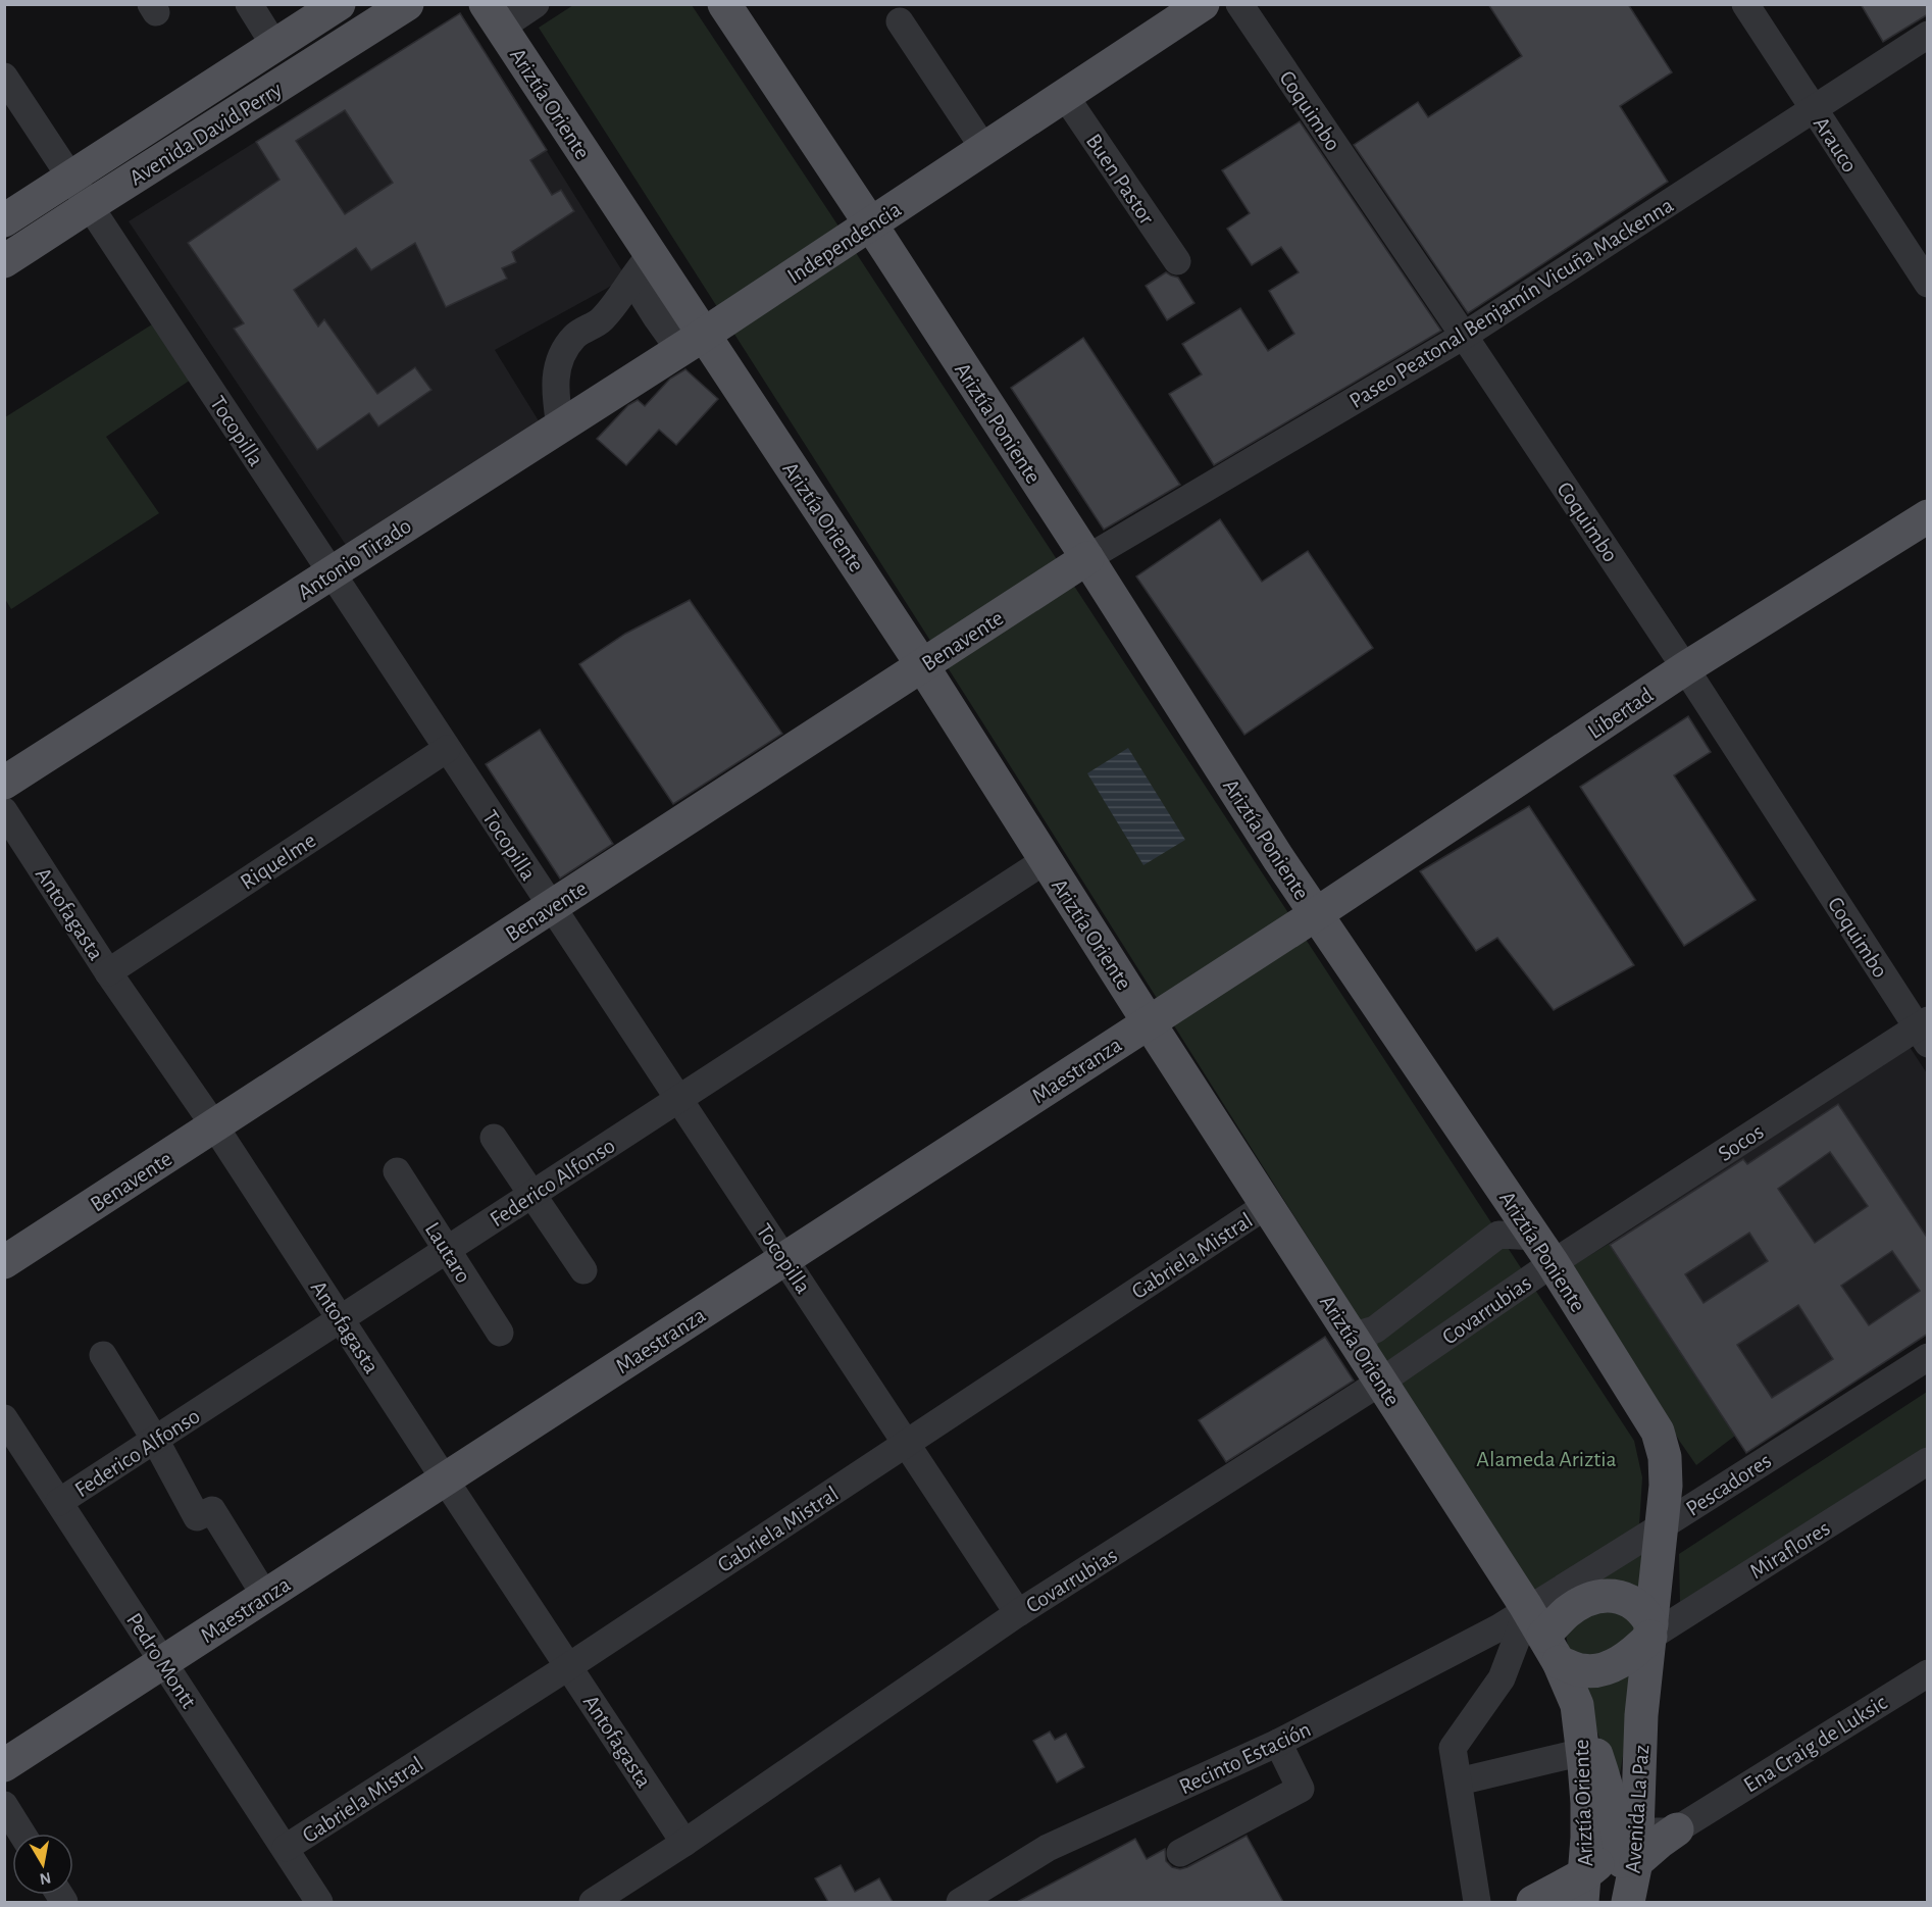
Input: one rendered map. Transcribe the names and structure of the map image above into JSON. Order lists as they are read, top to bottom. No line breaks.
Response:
{"streets":{"main road":["Ariztía Oriente","Avenida David Perry","Independencia","Ariztía Poniente","Antonio Tirado","Benavente","Libertad","Maestranza","Avenida La Paz"],"street":["Coquimbo","Arauco","Buen Pastor","Paseo Peatonal Benjamín Vicuña Mackenna","Tocopilla","Riquelme","Antofagasta","Socos","Federico Alfonso","Lautaro","Gabriela Mistral","Covarrubias","Pescadores","Miraflores","Pedro Montt","Ena Craig de Luksic","Recinto Estación"]},"crossings":[["Ariztía Oriente","Independencia"],["Ariztía Oriente","Antonio Tirado"],["Ariztía Oriente","Benavente"],["Ariztía Oriente","Maestranza"],["Ariztía Oriente","Federico Alfonso"],["Ariztía Oriente","Gabriela Mistral"],["Ariztía Oriente","Covarrubias"],["Ariztía Oriente","Pescadores"],["Ariztía Oriente","Recinto Estación"],["Ariztía Oriente","Avenida La Paz"],["Coquimbo","Paseo Peatonal Benjamín Vicuña Mackenna"],["Coquimbo","Libertad"],["Coquimbo","Socos"],["Avenida David Perry","Tocopilla"],["Arauco","Paseo Peatonal Benjamín Vicuña Mackenna"],["Buen Pastor","Independencia"],["Independencia","Ariztía Poniente"],["Independencia","Antonio Tirado"],["Paseo Peatonal Benjamín Vicuña Mackenna","Ariztía Poniente"],["Paseo Peatonal Benjamín Vicuña Mackenna","Benavente"],["Ariztía Poniente","Benavente"],["Ariztía Poniente","Libertad"],["Ariztía Poniente","Maestranza"],["Ariztía Poniente","Socos"],["Ariztía Poniente","Covarrubias"],["Ariztía Poniente","Pescadores"],["Ariztía Poniente","Miraflores"],["Ariztía Poniente","Avenida La Paz"],["Tocopilla","Antonio Tirado"],["Tocopilla","Benavente"],["Tocopilla","Riquelme"],["Tocopilla","Maestranza"],["Tocopilla","Federico Alfonso"],["Tocopilla","Gabriela Mistral"],["Tocopilla","Covarrubias"],["Benavente","Antofagasta"],["Libertad","Maestranza"],["Riquelme","Antofagasta"],["Antofagasta","Maestranza"],["Antofagasta","Federico Alfonso"],["Antofagasta","Gabriela Mistral"],["Antofagasta","Covarrubias"],["Maestranza","Pedro Montt"],["Socos","Covarrubias"],["Federico Alfonso","Lautaro"],["Federico Alfonso","Pedro Montt"],["Gabriela Mistral","Pedro Montt"],["Pescadores","Recinto Estación"],["Ena Craig de Luksic","Avenida La Paz"]],"parks":["Alameda Ariztia"],"north":"bottom"}
